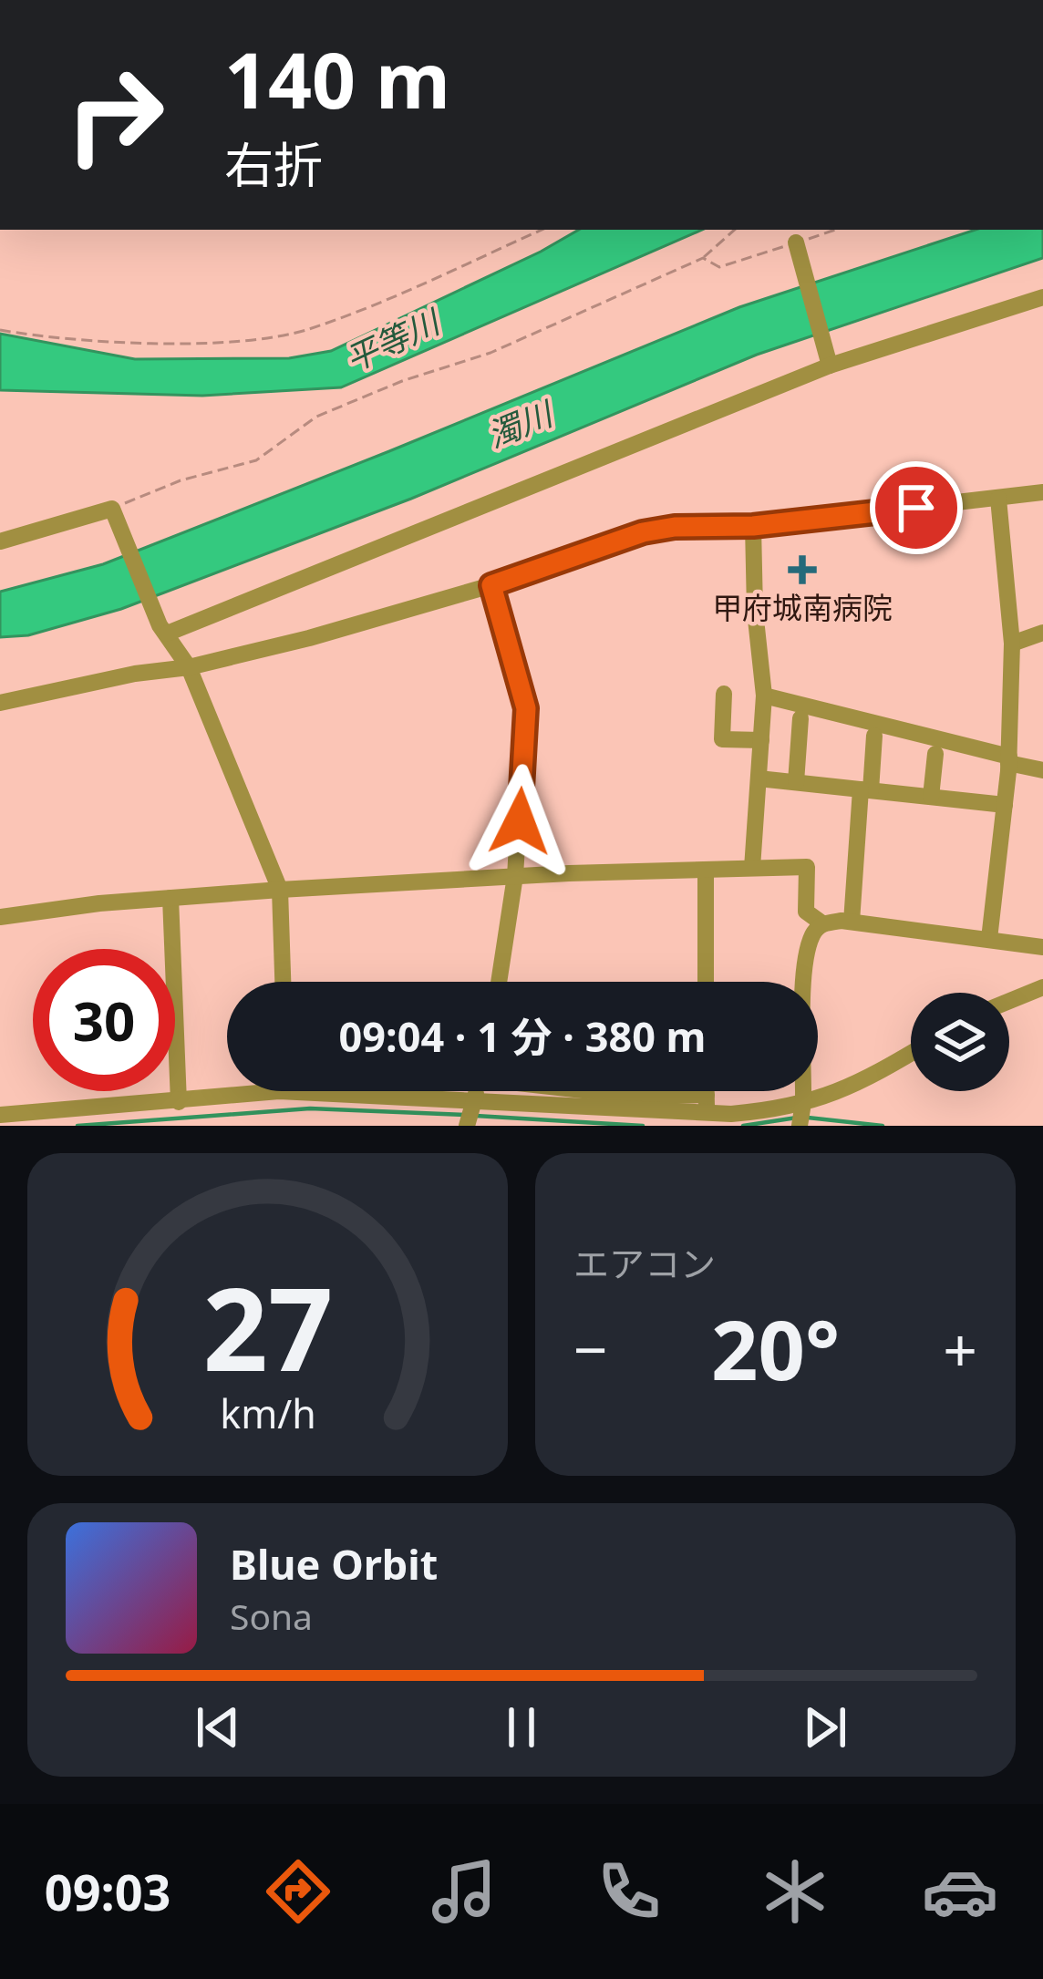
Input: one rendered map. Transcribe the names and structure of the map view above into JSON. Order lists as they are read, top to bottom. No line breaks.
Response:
{"water":["平等川","濁川"],"places":{"health":["甲府城南病院"]},"page":{"turn":["140 m","右折"],"limit":"30","trip":"09:04 · 1 分 · 380 m","tile":"エアコン","heat":["−","20°","+"],"song":["Blue Orbit","Sona"],"tabs":"09:03","gauge":["27","km/h"]}}
